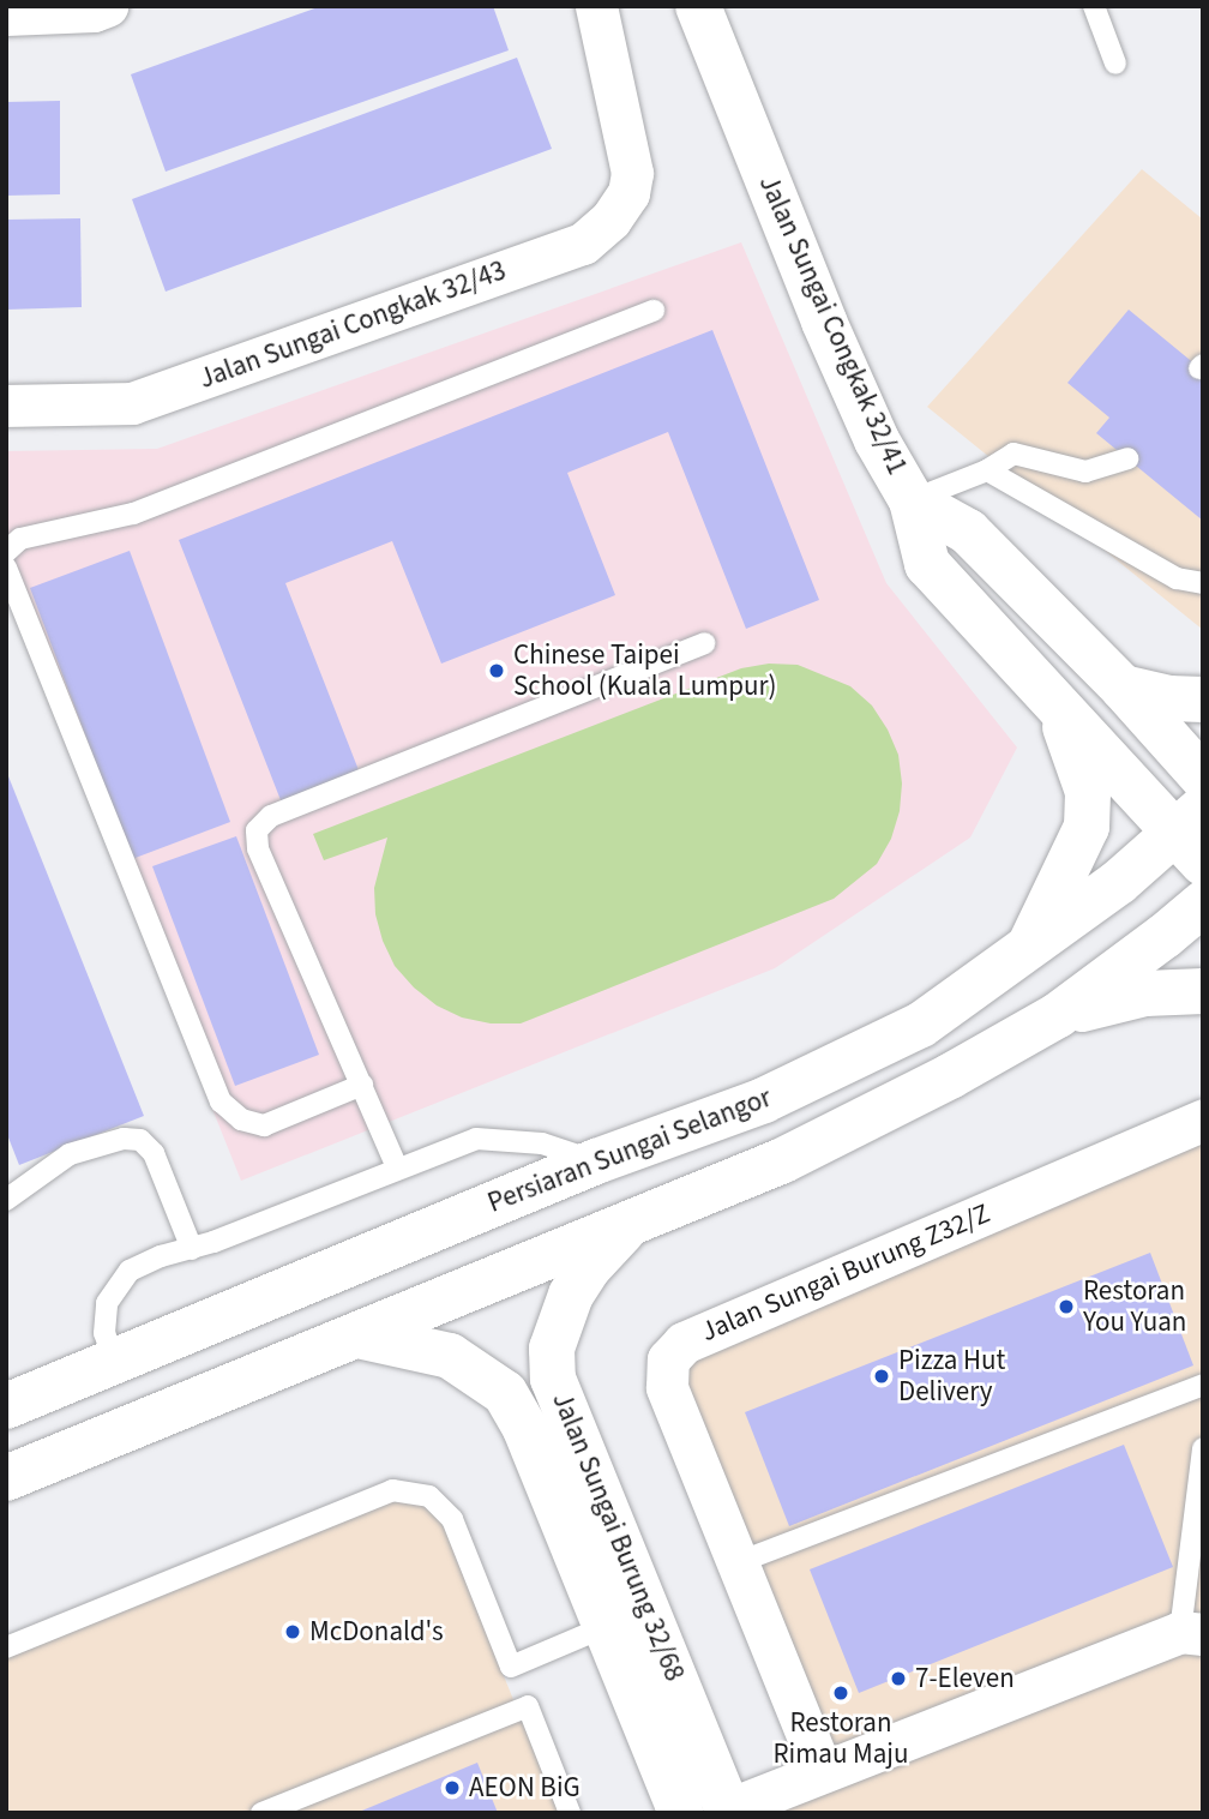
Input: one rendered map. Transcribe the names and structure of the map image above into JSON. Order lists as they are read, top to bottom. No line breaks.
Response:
{"streets":{"main road":["Jalan Sungai Congkak 32/41","Persiaran Sungai Selangor","Jalan Sungai Burung 32/68"],"street":["Jalan Sungai Congkak 32/43","Jalan Sungai Burung Z32/Z"]},"places":["Chinese Taipei School (Kuala Lumpur)","Restoran You Yuan","Pizza Hut Delivery","McDonald's","7-Eleven","Restoran Rimau Maju","AEON BiG"]}
